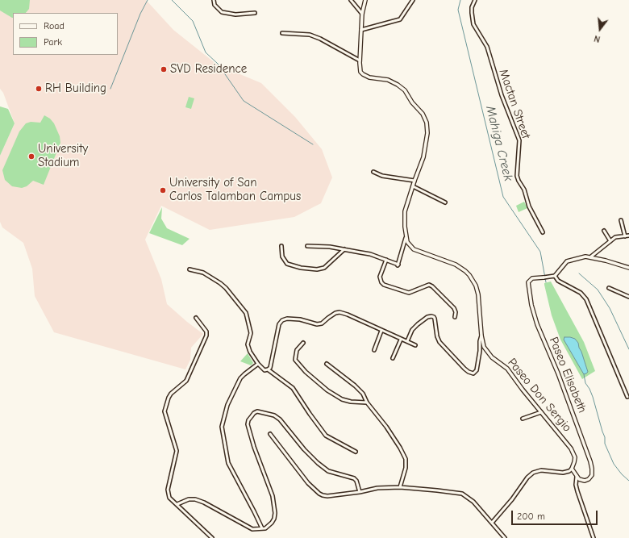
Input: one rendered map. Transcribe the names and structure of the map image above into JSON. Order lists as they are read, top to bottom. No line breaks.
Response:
{"streets":{"street":["Mactan Street","Paseo Elisabeth","Paseo Don Sergio"]},"water":["Mahiga Creek"],"places":["SVD Residence","RH Building","University Stadium","University of San Carlos Talamban Campus"],"legend":["Road","Park"],"scale_bar":"200 m","north":"bottom"}
